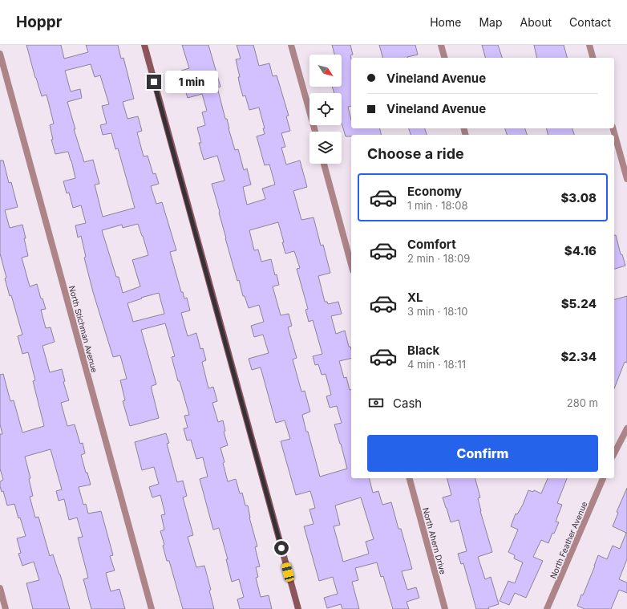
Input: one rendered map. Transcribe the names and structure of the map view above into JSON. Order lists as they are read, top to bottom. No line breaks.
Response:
{"streets":{"street":["North Stichman Avenue","North Feather Avenue","North Ahern Drive"]},"north":"bottom right","page":{"header":"Hoppr","nav":["Home","Map","About","Contact"],"banner":["Vineland Avenue","Vineland Avenue"],"bubble":"1 min","heading":"Choose a ride","list":[{"name":"Economy","note":"1 min · 18:08","value":"$3.08"},{"name":"Comfort","note":"2 min · 18:09","value":"$4.16"},{"name":"XL","note":"3 min · 18:10","value":"$5.24"},{"name":"Black","note":"4 min · 18:11","value":"$2.34"}],"pay":["Cash","280 m"],"buttons":"Confirm"}}
